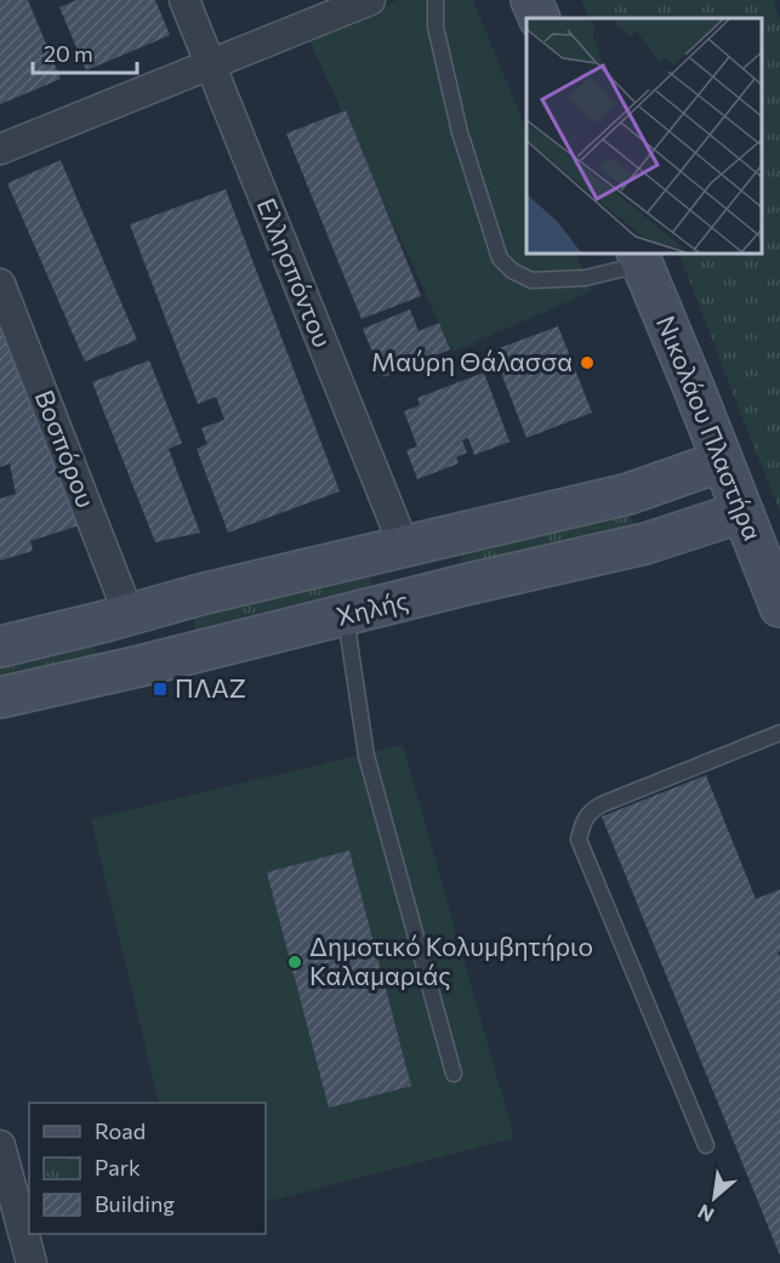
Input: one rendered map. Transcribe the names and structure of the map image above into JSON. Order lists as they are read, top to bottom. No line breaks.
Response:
{"streets":{"main road":["Νικολάου Πλαστήρα","Χηλής"],"street":["Ελλησπόντου","Βοσπόρου"]},"crossings":[["Ελλησπόντου","Χηλής"],["Νικολάου Πλαστήρα","Χηλής"],["Βοσπόρου","Χηλής"]],"places":{"other":["Μαύρη Θάλασσα","Δημοτικό Κολυμβητήριο Καλαμαριάς"],"transit":["ΠΛΑΖ"]},"legend":["Road","Park","Building"],"scale_bar":"20 m","north":"bottom left"}
